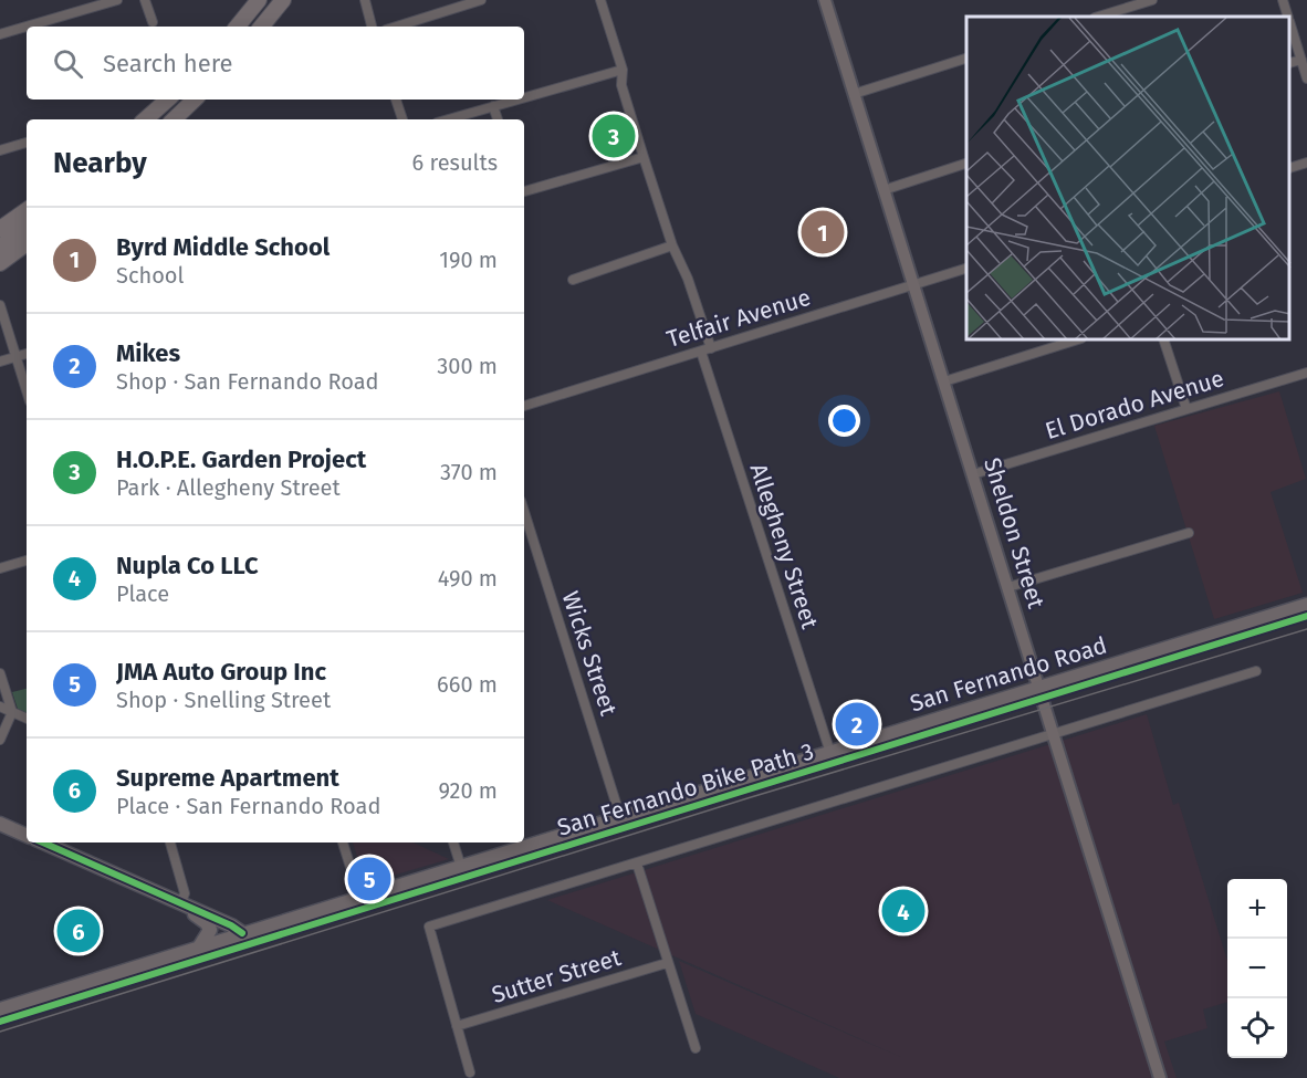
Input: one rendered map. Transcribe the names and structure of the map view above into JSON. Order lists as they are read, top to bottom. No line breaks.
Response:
{"streets":{"main road":["Sheldon Street","San Fernando Road"],"street":["Telfair Avenue","El Dorado Avenue","Allegheny Street","Wicks Street","Sutter Street"],"cycle path":["San Fernando Bike Path 3"]},"crossings":[["Telfair Avenue","Sheldon Street"],["Telfair Avenue","Allegheny Street"],["El Dorado Avenue","Sheldon Street"],["Sheldon Street","San Fernando Road"],["Allegheny Street","San Fernando Road"],["Wicks Street","San Fernando Road"]],"page":{"search":"Search here","pins":["3","1","2","5","4","6"],"heading":["Nearby","6 results"],"list":[{"mark":"1","name":"Byrd Middle School","note":"School","value":"190 m"},{"mark":"2","name":"Mikes","note":"Shop · San Fernando Road","value":"300 m"},{"mark":"3","name":"H.O.P.E. Garden Project","note":"Park · Allegheny Street","value":"370 m"},{"mark":"4","name":"Nupla Co LLC","note":"Place","value":"490 m"},{"mark":"5","name":"JMA Auto Group Inc","note":"Shop · Snelling Street","value":"660 m"},{"mark":"6","name":"Supreme Apartment","note":"Place · San Fernando Road","value":"920 m"}],"map_buttons":["+","−"]}}
